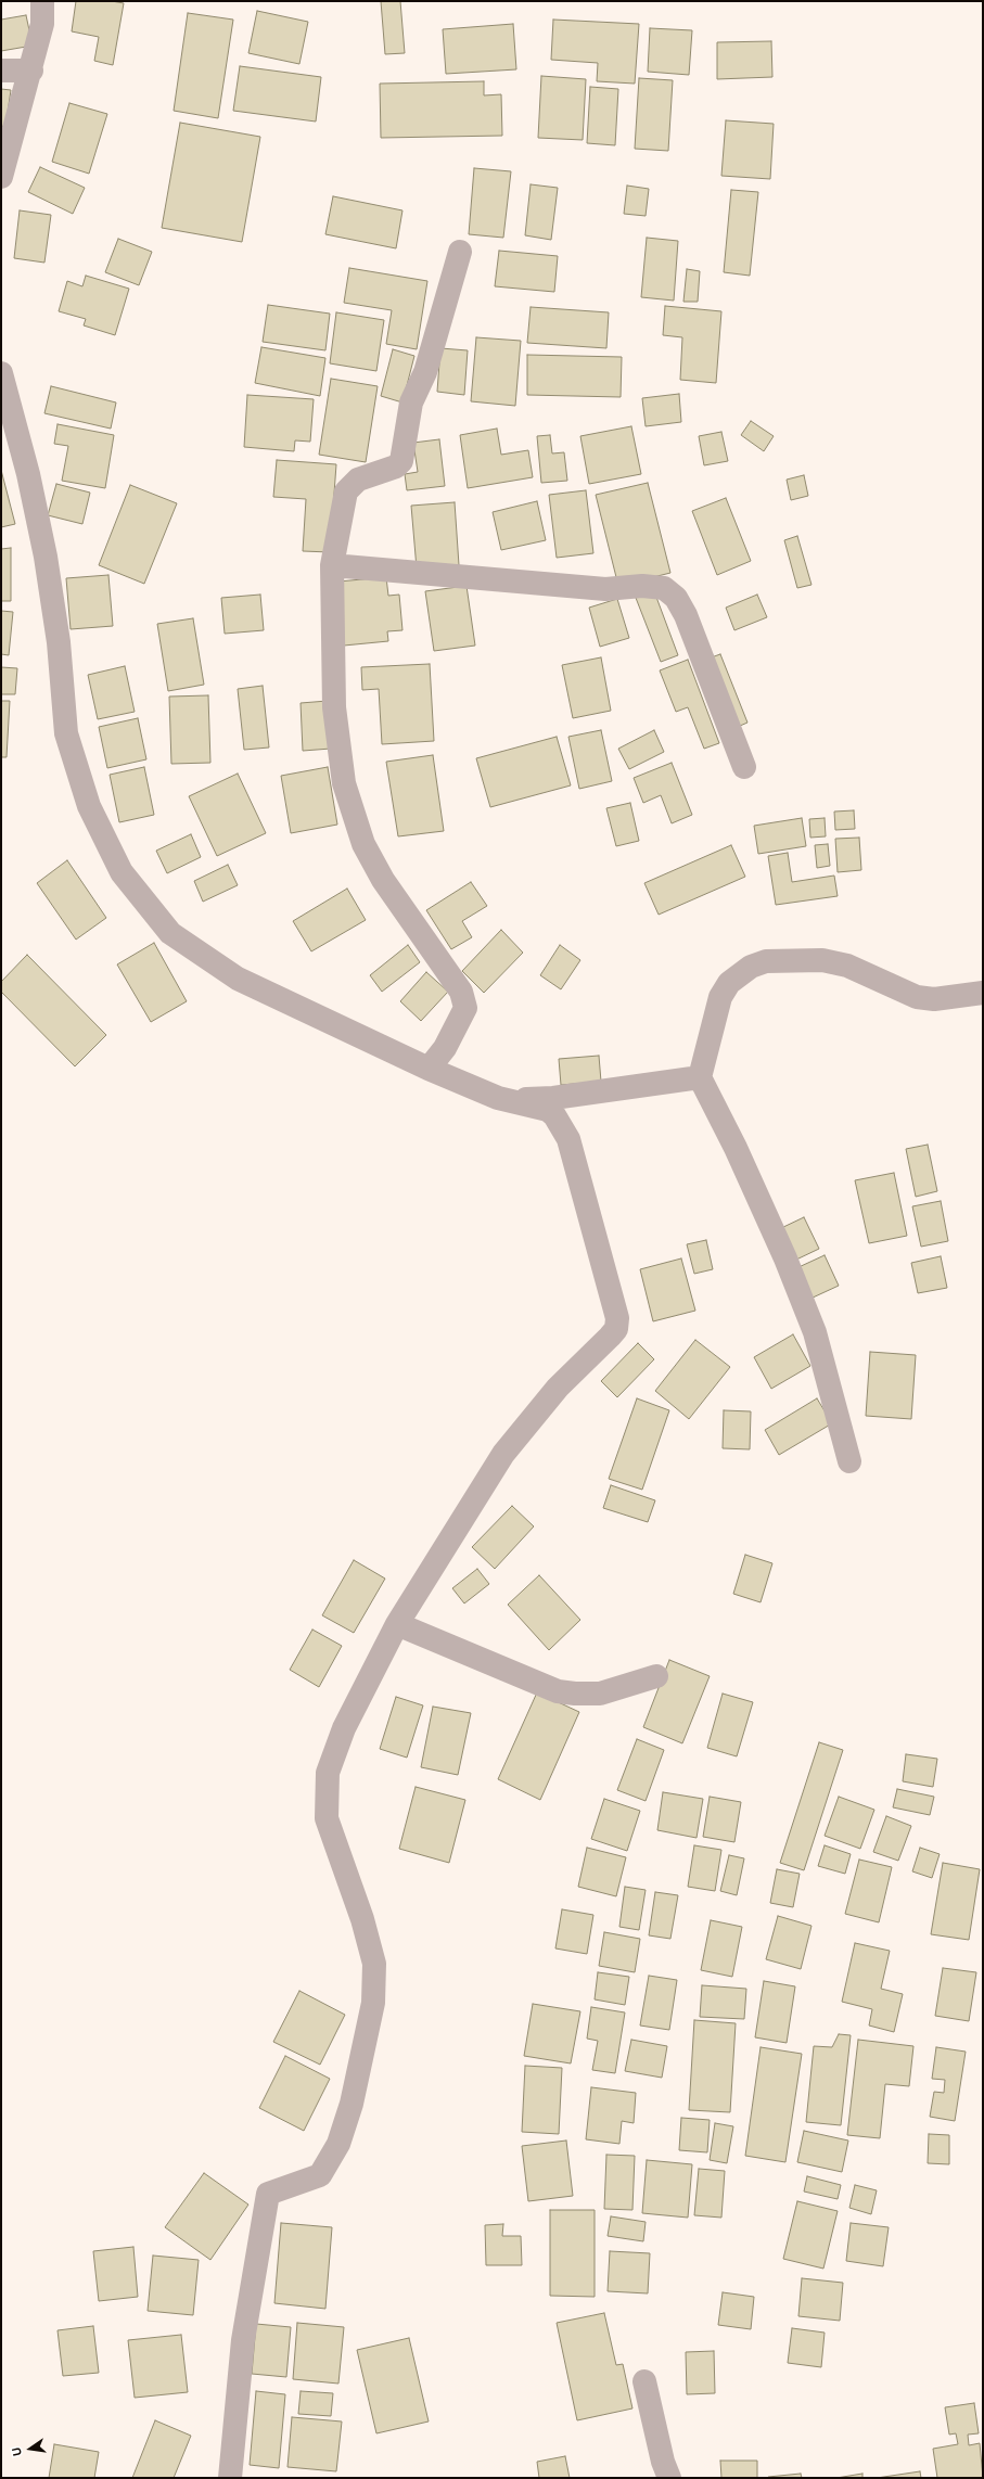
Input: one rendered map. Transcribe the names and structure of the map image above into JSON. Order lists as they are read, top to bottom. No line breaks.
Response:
{"north":"left"}
